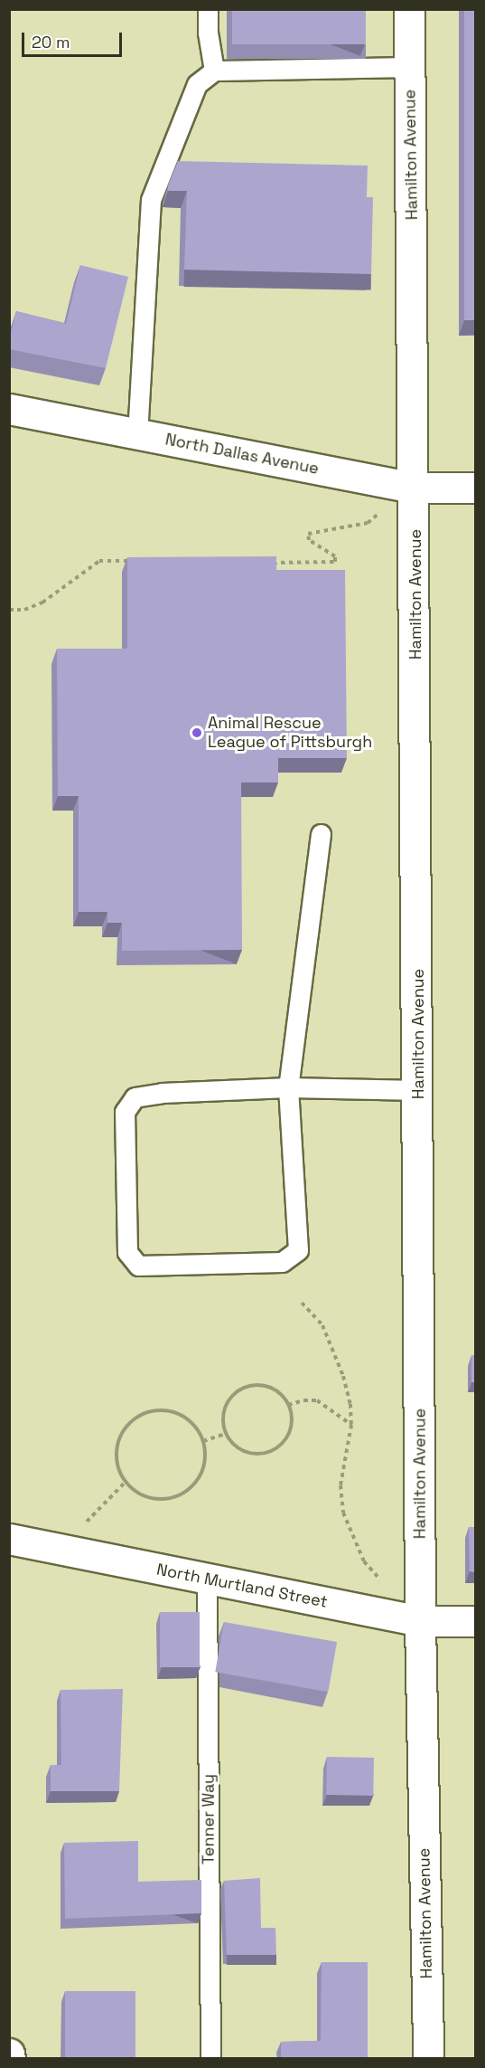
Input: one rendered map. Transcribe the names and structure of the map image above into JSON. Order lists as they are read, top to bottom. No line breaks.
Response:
{"streets":{"street":["Hamilton Avenue","North Dallas Avenue","North Murtland Street"],"lane":["Tenner Way"]},"crossings":[["Hamilton Avenue","North Dallas Avenue"],["Hamilton Avenue","North Murtland Street"],["North Murtland Street","Tenner Way"]],"places":["Animal Rescue League of Pittsburgh"],"scale_bar":"20 m"}
